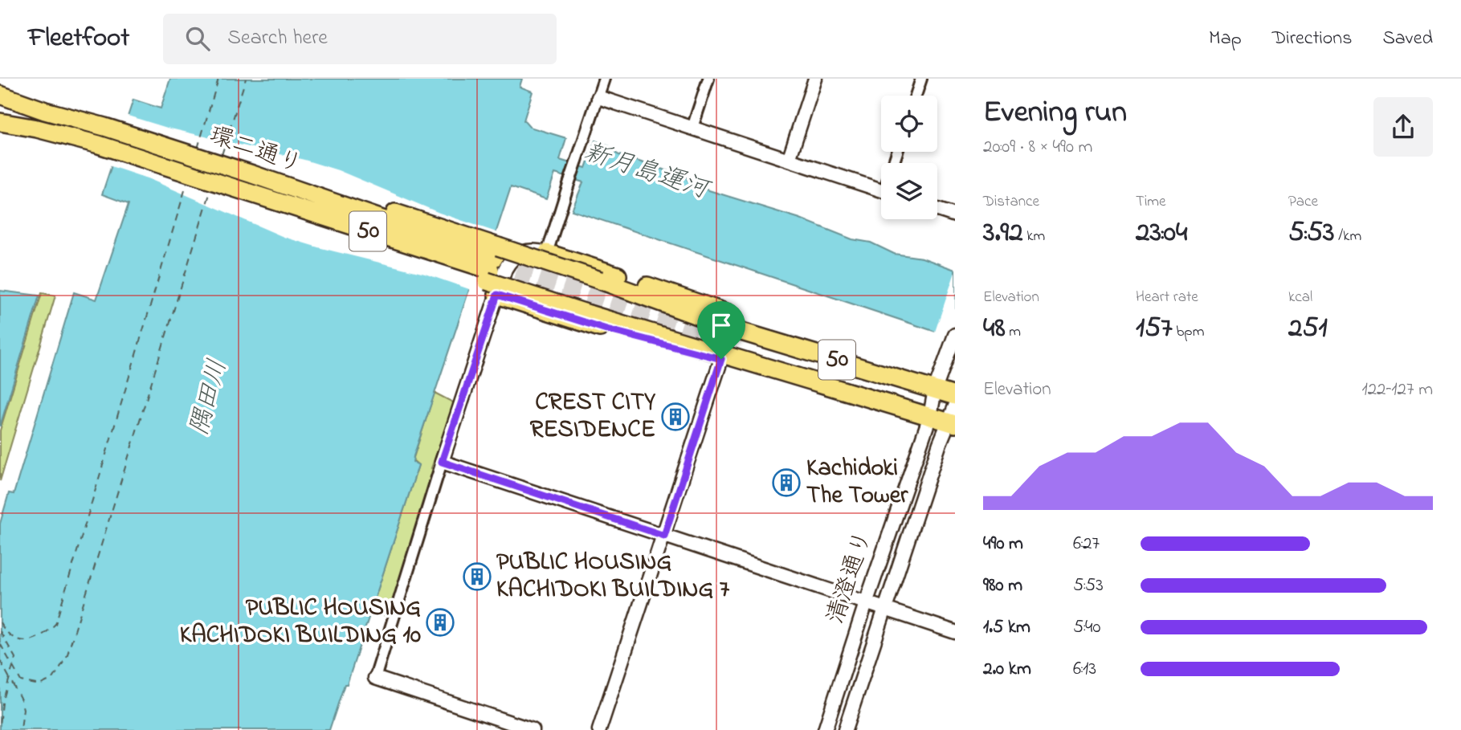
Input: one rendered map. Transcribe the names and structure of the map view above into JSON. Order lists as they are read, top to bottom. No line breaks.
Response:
{"streets":{"main road":["環二通り","50"],"street":["清澄通り"]},"crossings":[["環二通り","50"],["50","清澄通り"]],"water":["新月島運河","隅田川"],"places":{"building":["CREST CITY RESIDENCE","Kachidoki The Tower","PUBLIC HOUSING KACHIDOKI BUILDING 7","PUBLIC HOUSING KACHIDOKI BUILDING 10"]},"page":{"header":"Fleetfoot","search":"Search here","nav":["Map","Directions","Saved"],"heading":["Evening run","20:09 · 8 × 490 m"],"stats":[["Distance","3.92 km"],["Time","23:04"],["Pace","5:53 /km"],["Elevation","48 m"],["Heart rate","157 bpm"],["kcal","251"]],"chart":["Elevation","122–127 m"],"list":[{"name":"490 m","note":"6:27"},{"name":"980 m","note":"5:53"},{"name":"1.5 km","note":"5:40"},{"name":"2.0 km","note":"6:13"}]}}
